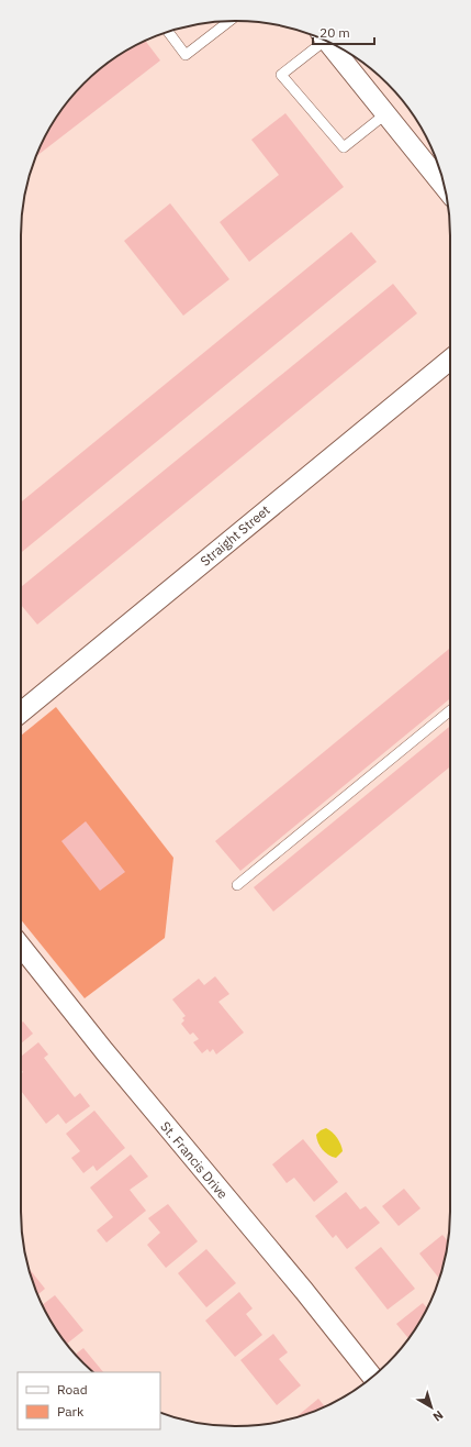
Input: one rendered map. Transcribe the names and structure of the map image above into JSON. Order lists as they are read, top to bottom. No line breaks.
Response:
{"streets":{"street":["Straight Street","St. Francis Drive"]},"legend":["Road","Park"],"scale_bar":"20 m","north":"bottom right"}
